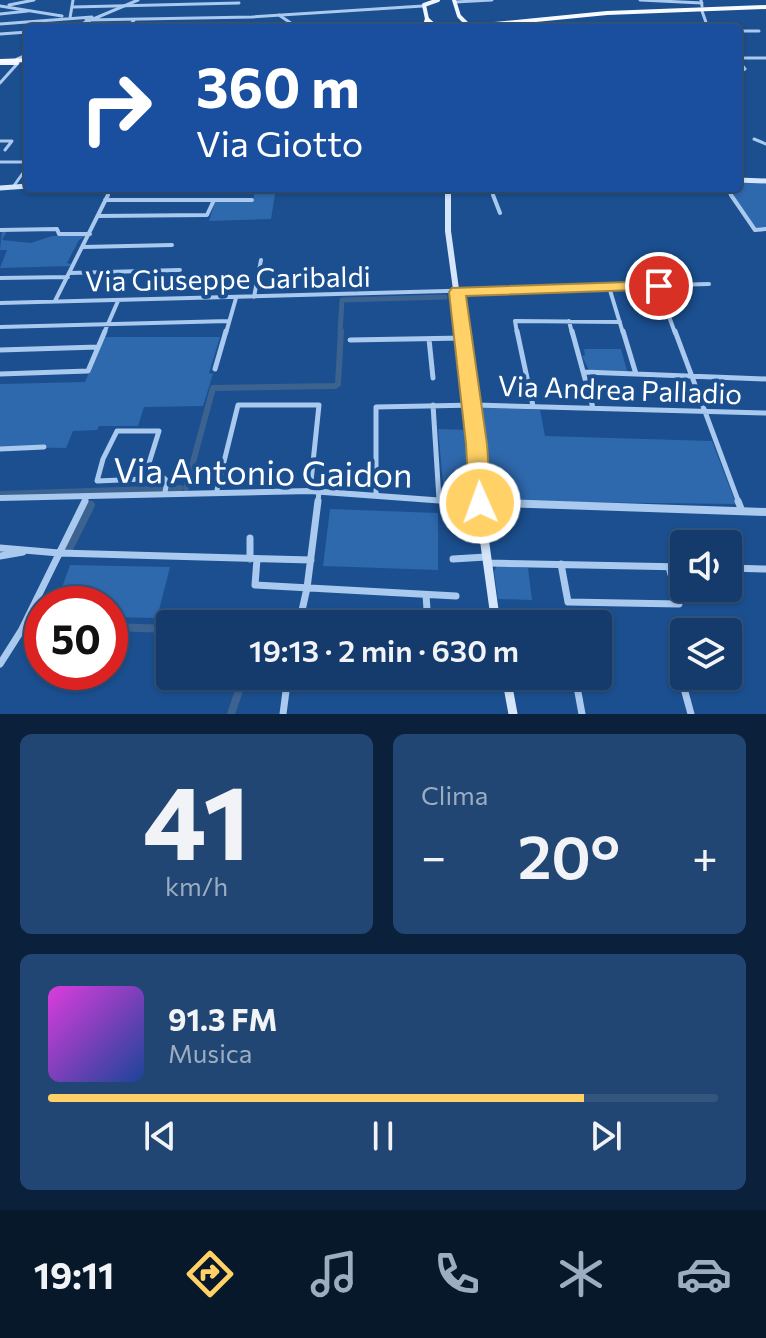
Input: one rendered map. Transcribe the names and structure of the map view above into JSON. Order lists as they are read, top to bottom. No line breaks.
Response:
{"streets":{"street":["Via Giuseppe Garibaldi","Via Andrea Palladio","Via Antonio Gaidon"]},"crossings":[["Via Andrea Palladio","Via Antonio Gaidon"]],"page":{"turn":["360 m","Via Giotto"],"limit":"50","trip":"19:13 · 2 min · 630 m","tile":[["41","km/h"],"Clima"],"heat":["−","20°","+"],"song":["91.3 FM","Musica"],"tabs":"19:11"}}
